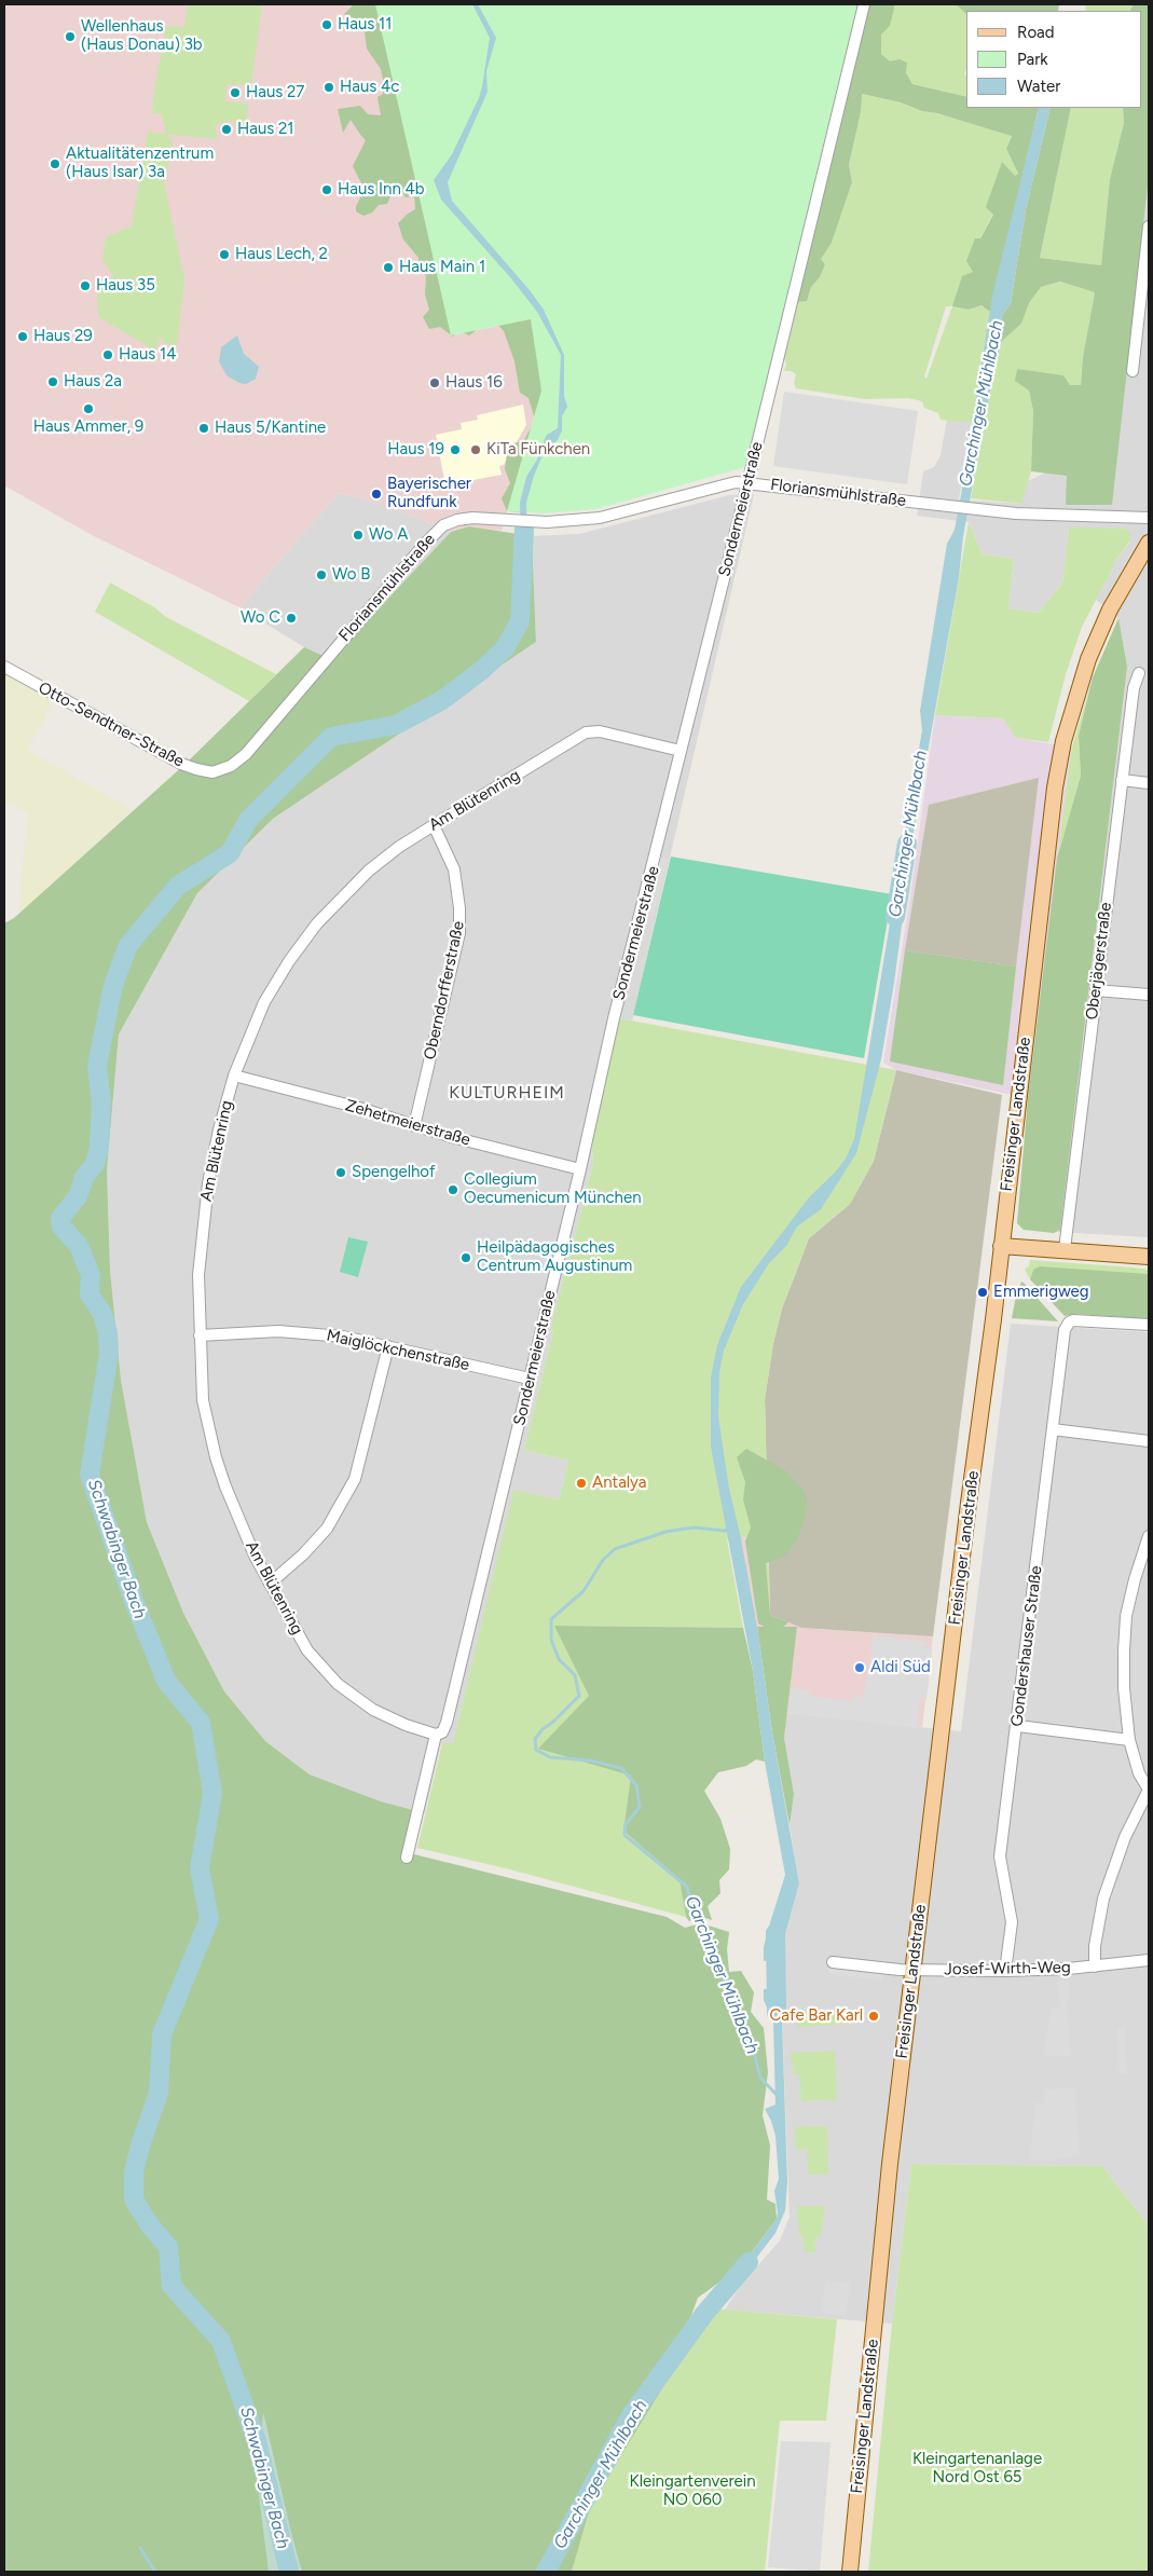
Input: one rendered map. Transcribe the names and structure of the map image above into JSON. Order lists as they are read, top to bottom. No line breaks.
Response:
{"streets":{"main road":["Freisinger Landstraße"],"street":["Floriansmühlstraße","Sondermeierstraße","Otto-Sendtner-Straße","Am Blütenring","Oberjägerstraße","Oberndorfferstraße","Zehetmeierstraße","Maiglöckchenstraße","Gondershauser Straße","Josef-Wirth-Weg"]},"crossings":[["Floriansmühlstraße","Sondermeierstraße"],["Floriansmühlstraße","Otto-Sendtner-Straße"],["Sondermeierstraße","Am Blütenring"],["Sondermeierstraße","Zehetmeierstraße"],["Sondermeierstraße","Maiglöckchenstraße"],["Am Blütenring","Oberndorfferstraße"],["Am Blütenring","Zehetmeierstraße"],["Am Blütenring","Maiglöckchenstraße"],["Oberndorfferstraße","Zehetmeierstraße"],["Freisinger Landstraße","Josef-Wirth-Weg"],["Gondershauser Straße","Josef-Wirth-Weg"]],"districts":["KULTURHEIM"],"water":["Garchinger Mühlbach","Schwabinger Bach"],"parks":["Kleingartenanlage Nord Ost 65","Kleingartenverein NO 060"],"places":["Haus 11","Wellenhaus (Haus Donau) 3b","Haus 4c","Haus 27","Haus 21","Aktualitätenzentrum (Haus Isar) 3a","Haus Inn 4b","Haus Lech, 2","Haus Main 1","Haus 35","Haus 29","Haus 14","Haus 2a","Haus 16","Haus Ammer, 9","Haus 5/Kantine","Haus 19","KiTa Fünkchen","Bayerischer Rundfunk","Wo A","Wo B","Wo C","Spengelhof","Collegium Oecumenicum München","Heilpädagogisches Centrum Augustinum","Emmerigweg","Antalya","Aldi Süd","Cafe Bar Karl"],"legend":["Road","Park","Water"]}
